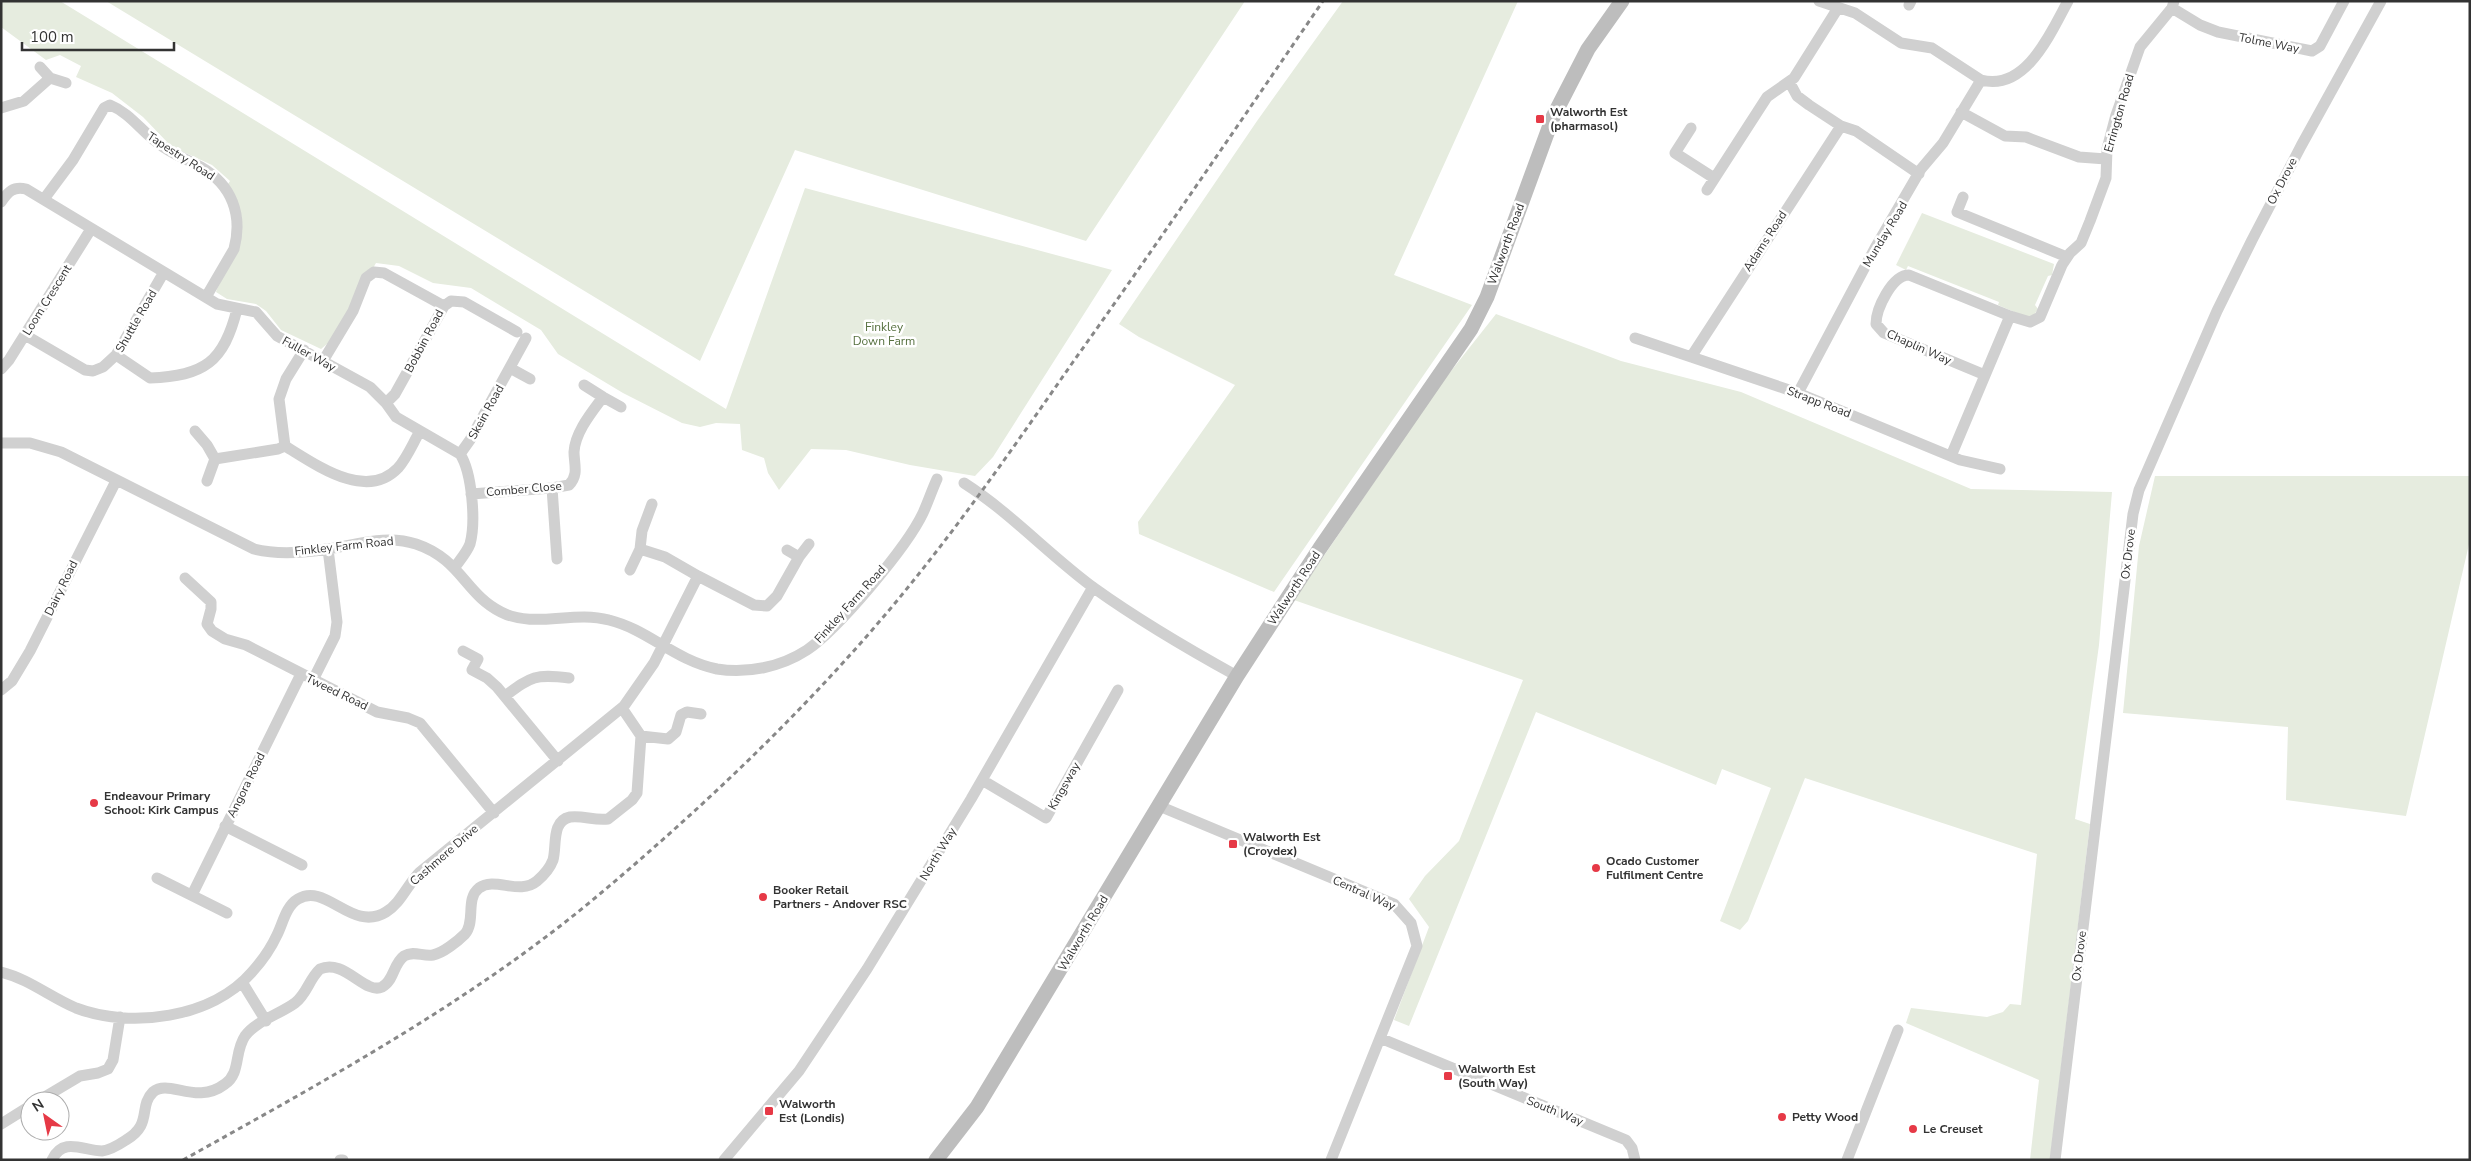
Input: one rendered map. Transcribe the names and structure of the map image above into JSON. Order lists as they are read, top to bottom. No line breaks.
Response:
{"streets":{"street":["Tolme Way","Errington Road","Tapestry Road","Ox Drove","Munday Road","Adams Road","Walworth Road","Loom Crescent","Shuttle Road","Bobbin Road","Chaplin Way","Fuller Way","Strapp Road","Skein Road","Comber Close","Finkley Farm Road","Dairy Road","Tweed Road","Angora Road","Kingsway","North Way","Cashmere Drive","Central Way","South Way"]},"crossings":[["Tolme Way","Errington Road"],["Errington Road","Chaplin Way"],["Tapestry Road","Fuller Way"],["Munday Road","Strapp Road"],["Adams Road","Strapp Road"],["Walworth Road","Central Way"],["Loom Crescent","Shuttle Road"],["Loom Crescent","Fuller Way"],["Shuttle Road","Fuller Way"],["Bobbin Road","Fuller Way"],["Bobbin Road","Skein Road"],["Fuller Way","Skein Road"],["Finkley Farm Road","Dairy Road"],["Finkley Farm Road","Cashmere Drive"],["Tweed Road","Angora Road"],["Tweed Road","Cashmere Drive"],["Kingsway","North Way"],["Central Way","South Way"]],"parks":["Finkley Down Farm"],"places":{"transit":["Walworth Est (pharmasol)","Walworth Est (Croydex)","Walworth Est (South Way)","Walworth Est (Londis)"],"other":["Endeavour Primary School: Kirk Campus","Ocado Customer Fulfilment Centre","Booker Retail Partners - Andover RSC","Petty Wood","Le Creuset"]},"scale_bar":"100 m","north":"top left"}
